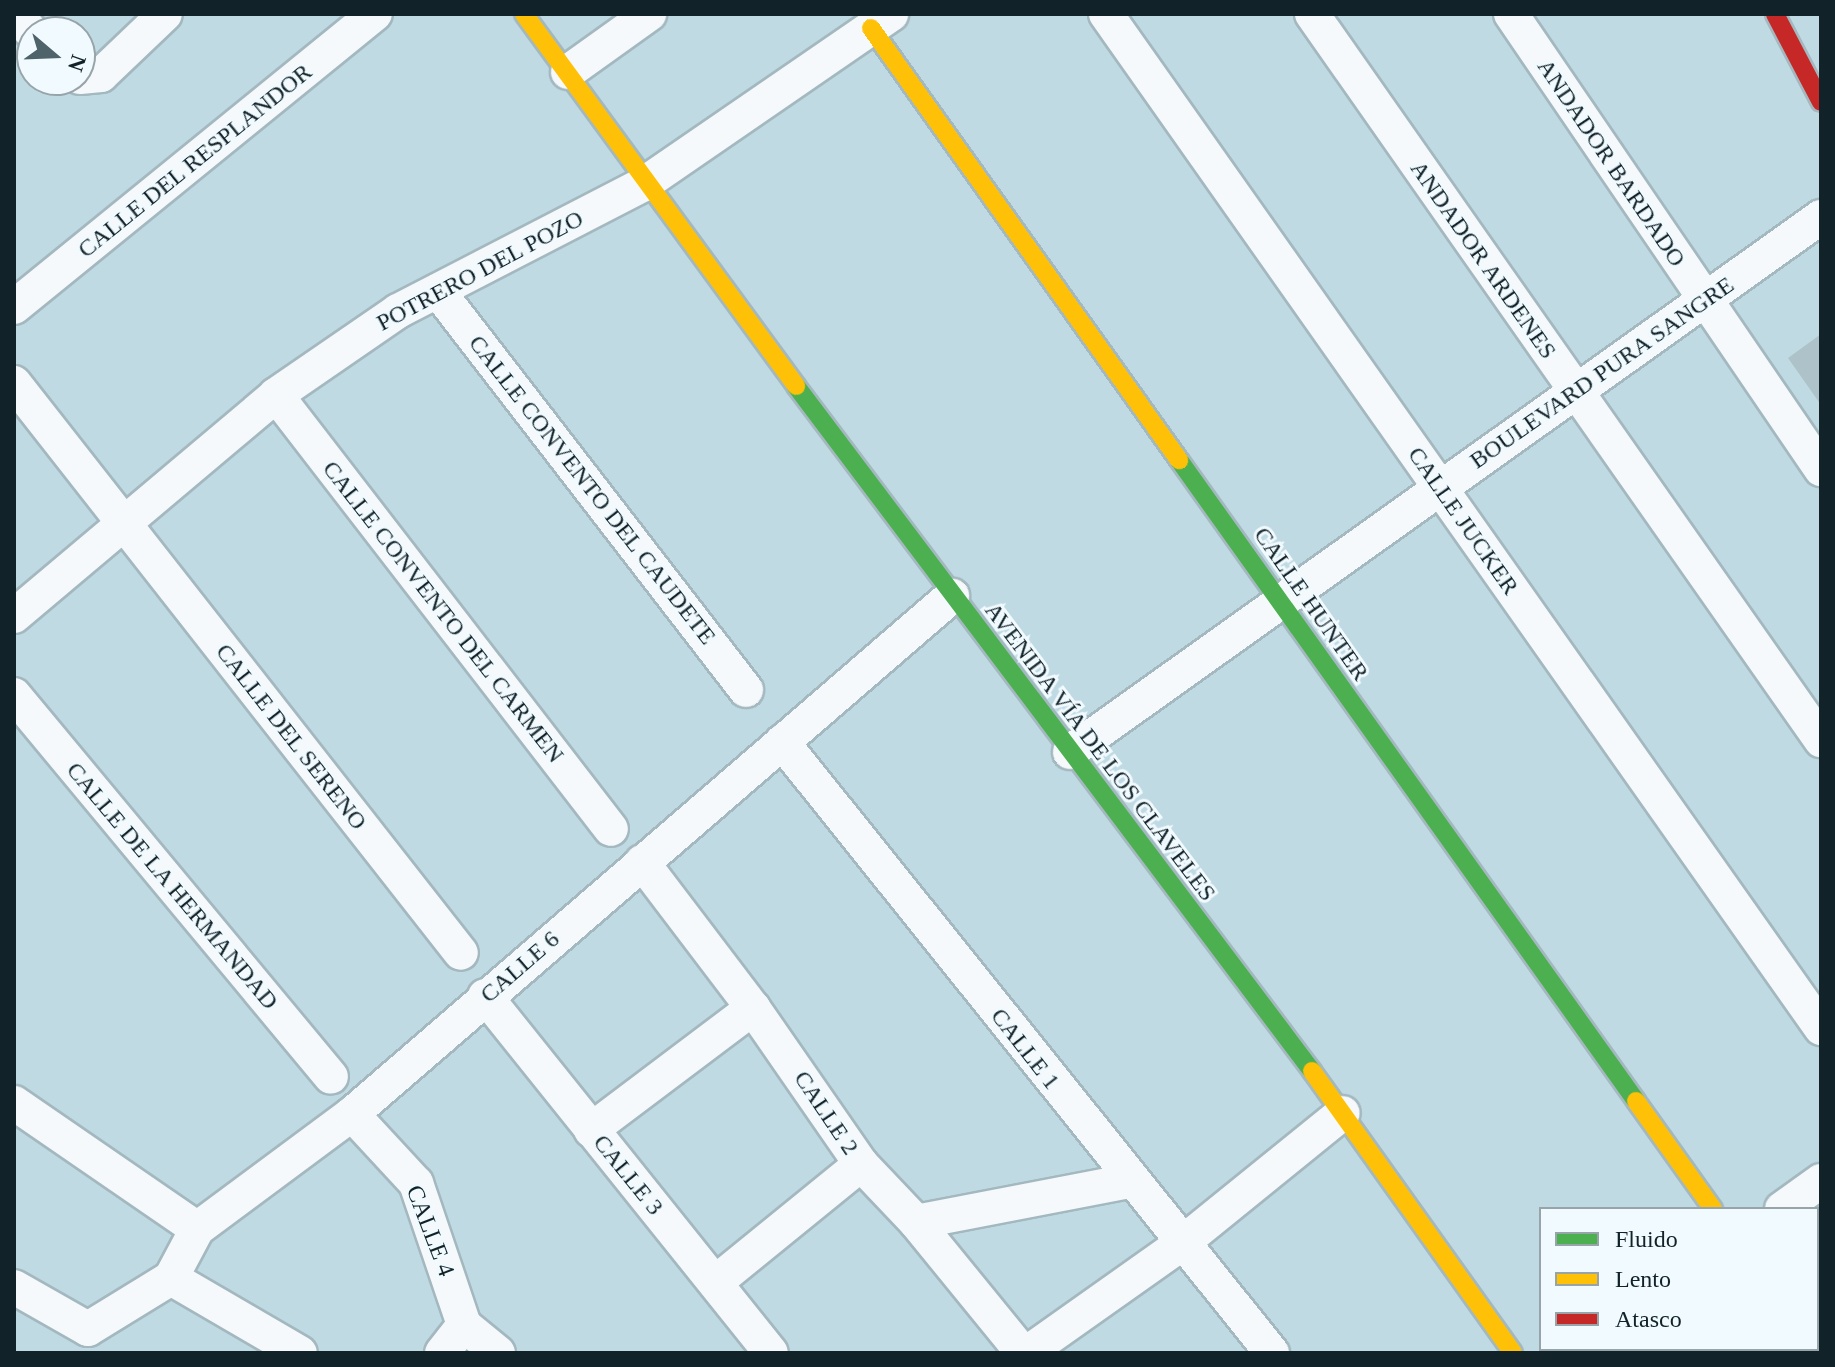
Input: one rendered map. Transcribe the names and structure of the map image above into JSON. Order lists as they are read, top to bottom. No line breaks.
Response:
{"streets":{"street":["CALLE DEL RESPLANDOR","ANDADOR BARDADO","ANDADOR ARDENES","POTRERO DEL POZO","BOULEVARD PURA SANGRE","CALLE CONVENTO DEL CAUDETE","CALLE JUCKER","CALLE HUNTER","CALLE CONVENTO DEL CARMEN","CALLE DEL SERENO","AVENIDA VÍA DE LOS CLAVELES","CALLE DE LA HERMANDAD","CALLE 6","CALLE 1","CALLE 2","CALLE 3","CALLE 4"]},"crossings":[["ANDADOR BARDADO","BOULEVARD PURA SANGRE"],["ANDADOR ARDENES","BOULEVARD PURA SANGRE"],["POTRERO DEL POZO","CALLE CONVENTO DEL CAUDETE"],["POTRERO DEL POZO","CALLE HUNTER"],["POTRERO DEL POZO","CALLE CONVENTO DEL CARMEN"],["POTRERO DEL POZO","CALLE DEL SERENO"],["POTRERO DEL POZO","AVENIDA VÍA DE LOS CLAVELES"],["BOULEVARD PURA SANGRE","CALLE JUCKER"],["BOULEVARD PURA SANGRE","CALLE HUNTER"],["BOULEVARD PURA SANGRE","AVENIDA VÍA DE LOS CLAVELES"],["AVENIDA VÍA DE LOS CLAVELES","CALLE 6"],["CALLE 6","CALLE 1"],["CALLE 6","CALLE 2"],["CALLE 6","CALLE 3"],["CALLE 6","CALLE 4"]],"legend":["Fluido","Lento","Atasco"],"north":"right"}
